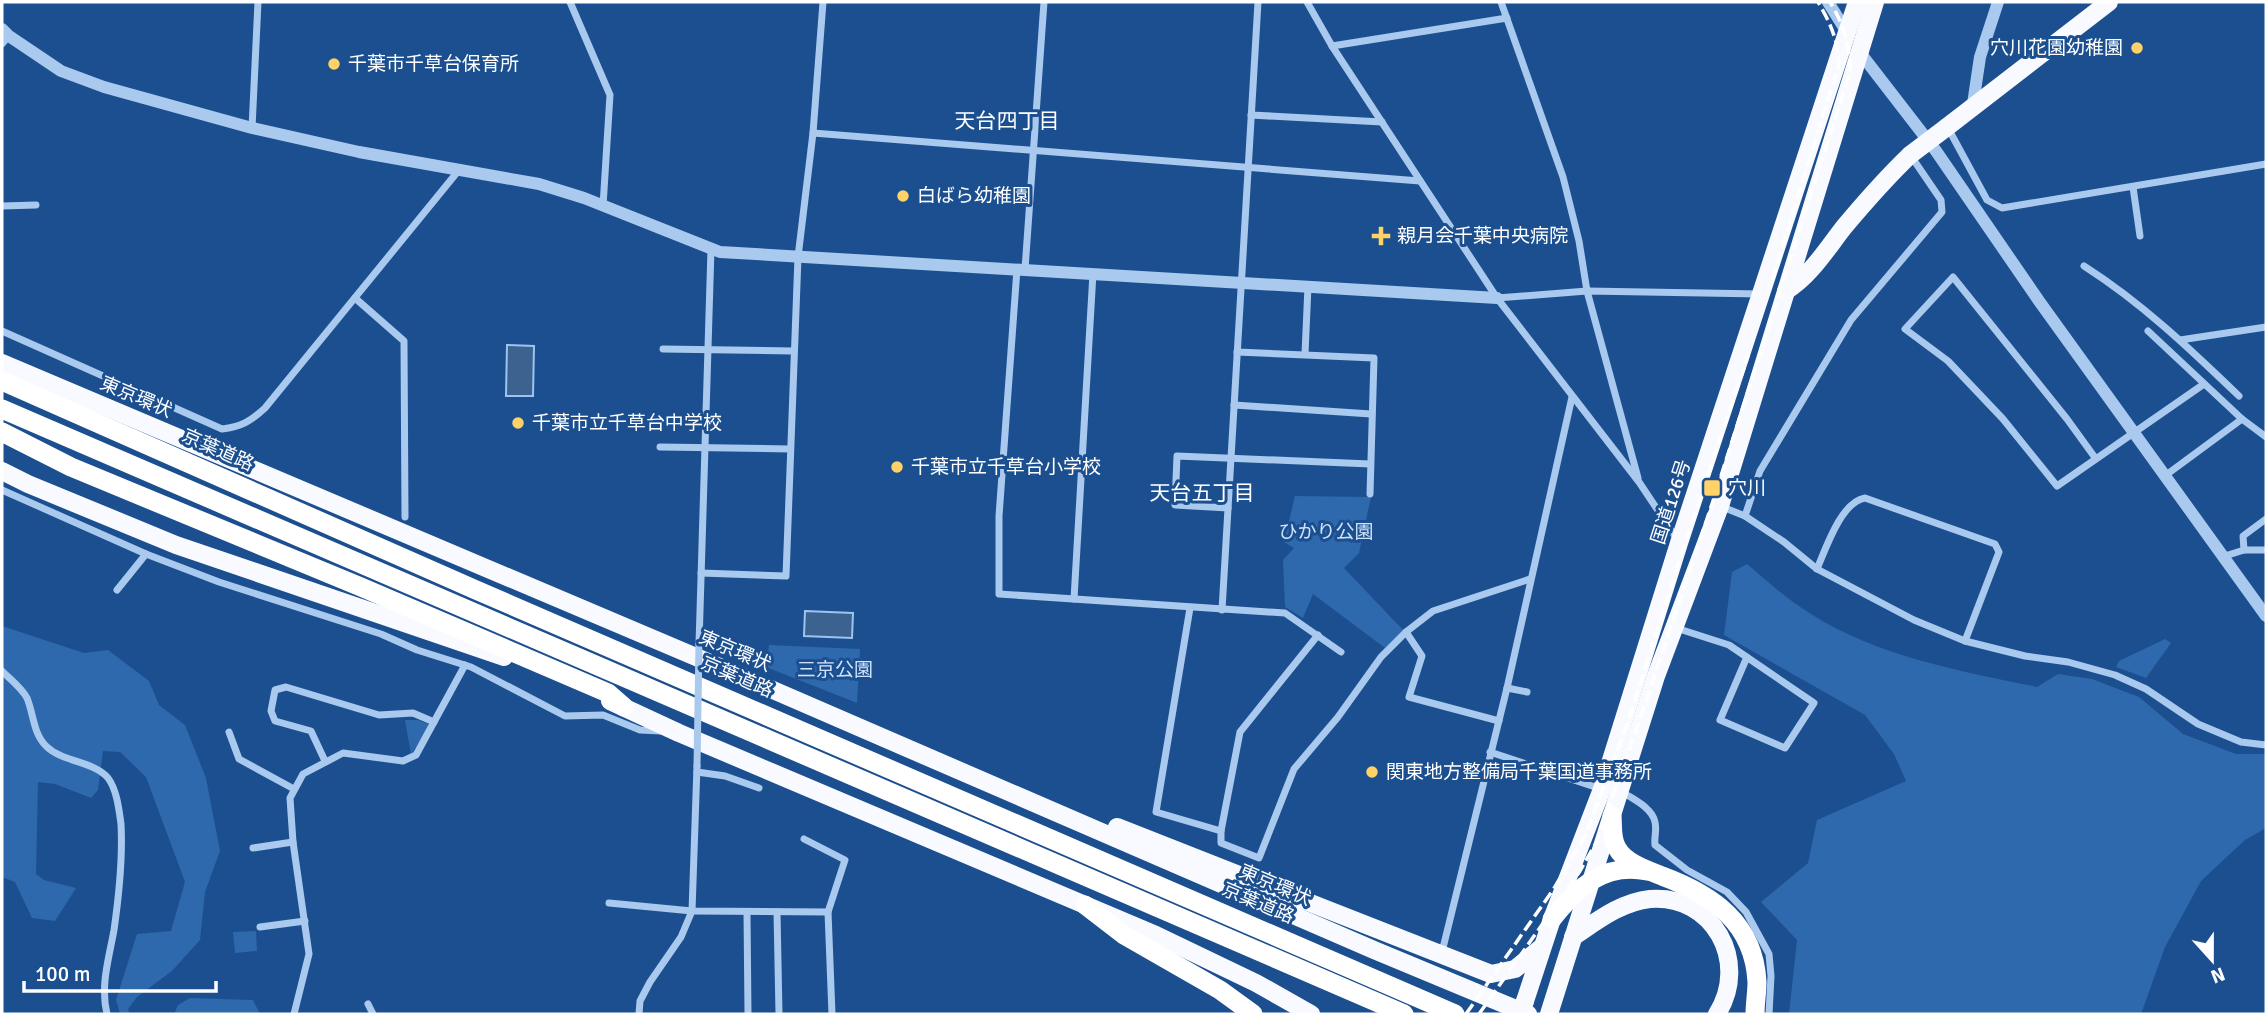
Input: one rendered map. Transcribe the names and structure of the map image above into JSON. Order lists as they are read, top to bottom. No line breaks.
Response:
{"streets":{"highway":["東京環状","京葉道路","国道126号"]},"crossings":[["東京環状","国道126号"]],"districts":["天台四丁目","天台五丁目"],"parks":["ひかり公園","三京公園"],"places":{"other":["穴川花園幼稚園","千葉市千草台保育所","白ばら幼稚園","千葉市立千草台中学校","千葉市立千草台小学校","関東地方整備局千葉国道事務所"],"health":["親月会千葉中央病院"],"transit":["穴川"]},"scale_bar":"100 m","north":"bottom"}
